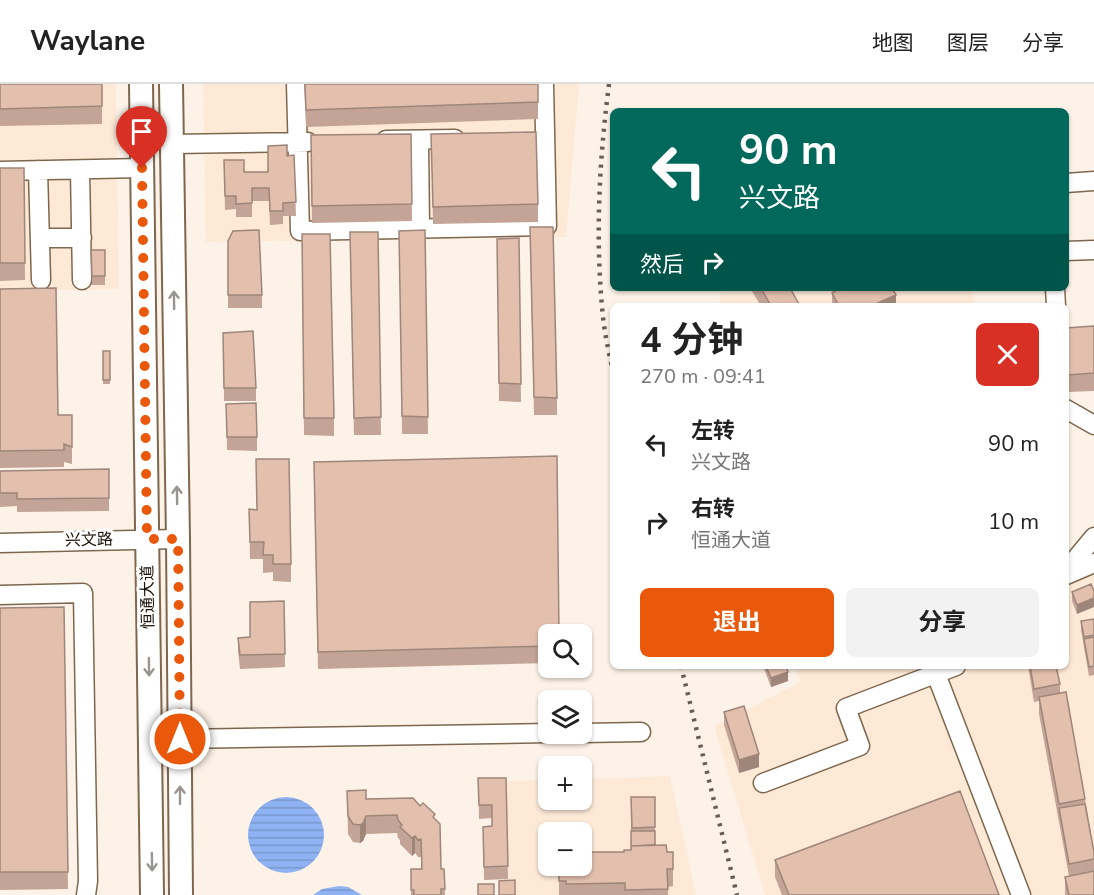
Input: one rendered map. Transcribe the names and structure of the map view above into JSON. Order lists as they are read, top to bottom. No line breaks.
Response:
{"streets":{"main road":["恒通大道"],"street":["兴文路"]},"crossings":[["兴文路","恒通大道"]],"page":{"header":"Waylane","nav":["地图","图层","分享"],"turn":["90 m","兴文路"],"then":"然后","heading":["4 分钟","270 m · 09:41"],"list":[{"name":"左转","note":"兴文路","value":"90 m"},{"name":"右转","note":"恒通大道","value":"10 m"}],"buttons":["退出","分享"],"map_buttons":["+","−"]}}
